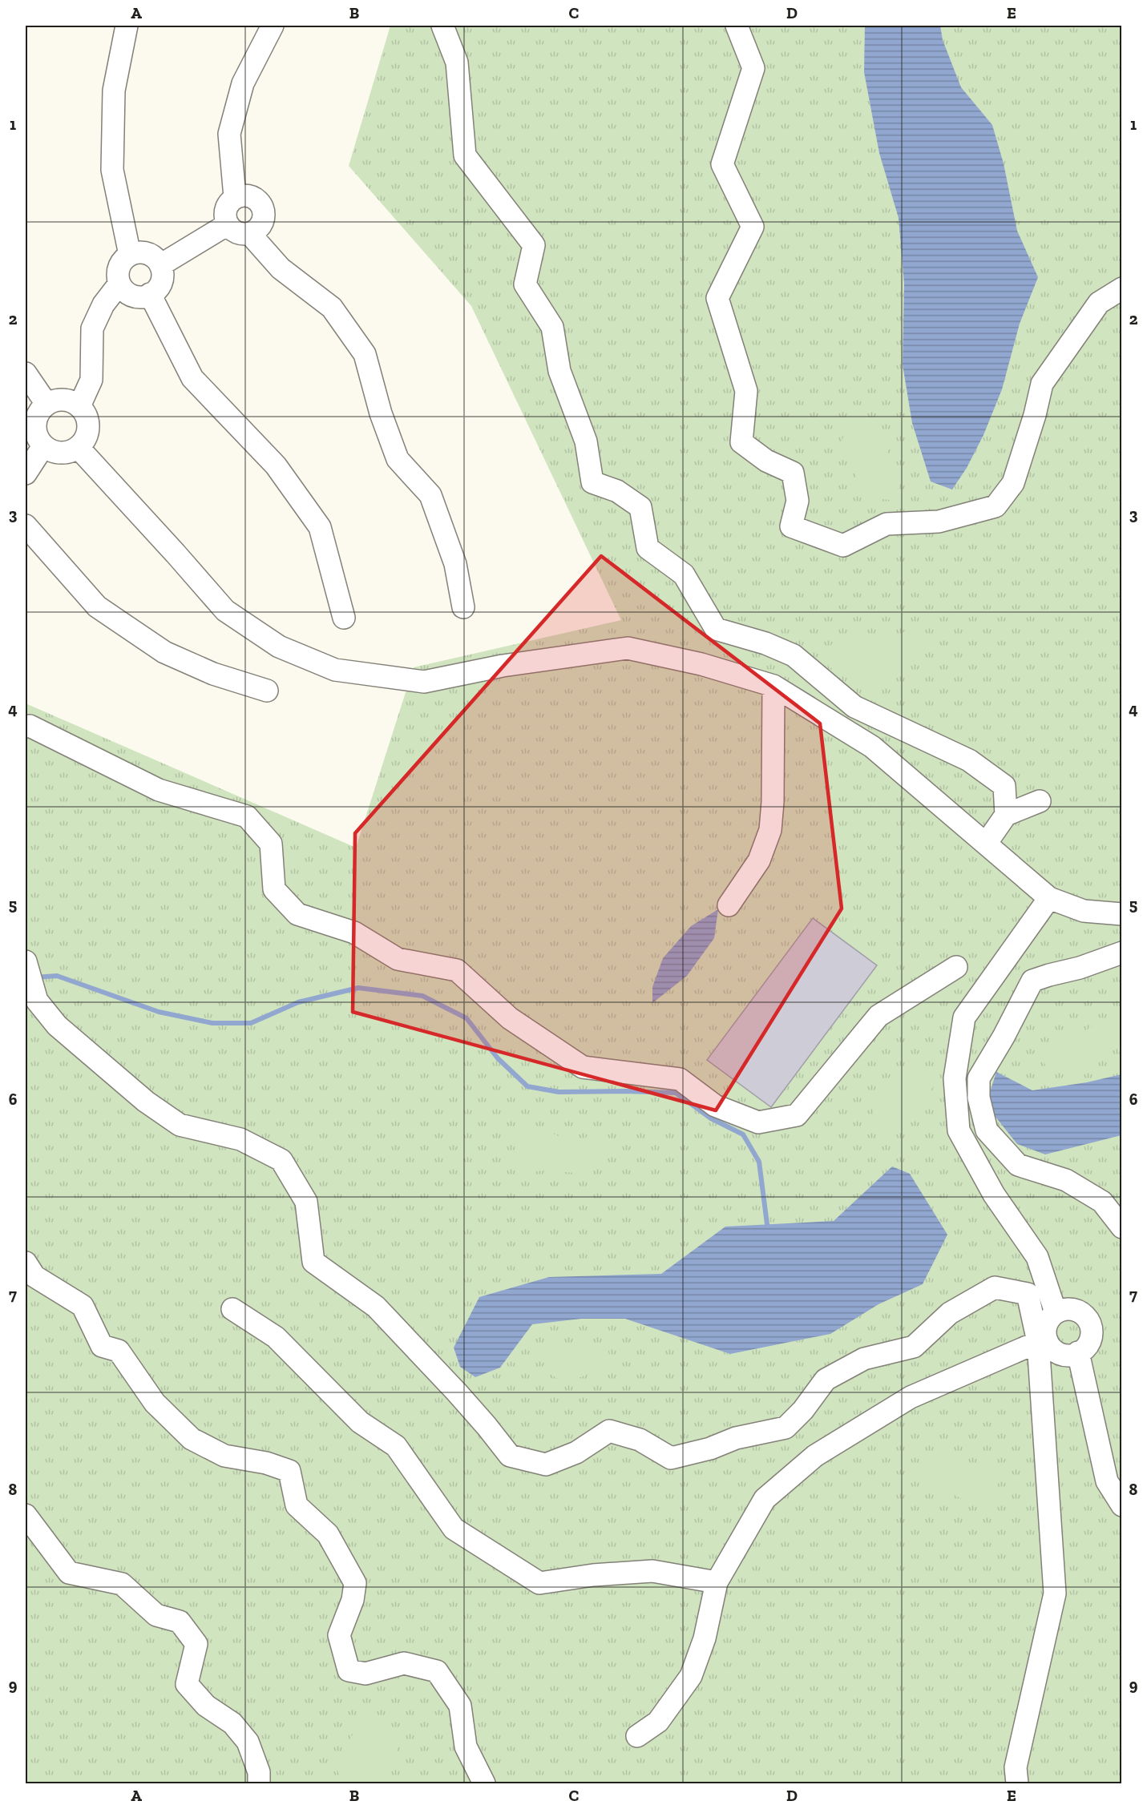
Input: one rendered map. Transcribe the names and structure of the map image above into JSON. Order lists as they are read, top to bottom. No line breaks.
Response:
{"grid":{"columns":["A","B","C","D","E"],"rows":["1","2","3","4","5","6","7","8","9"]}}
